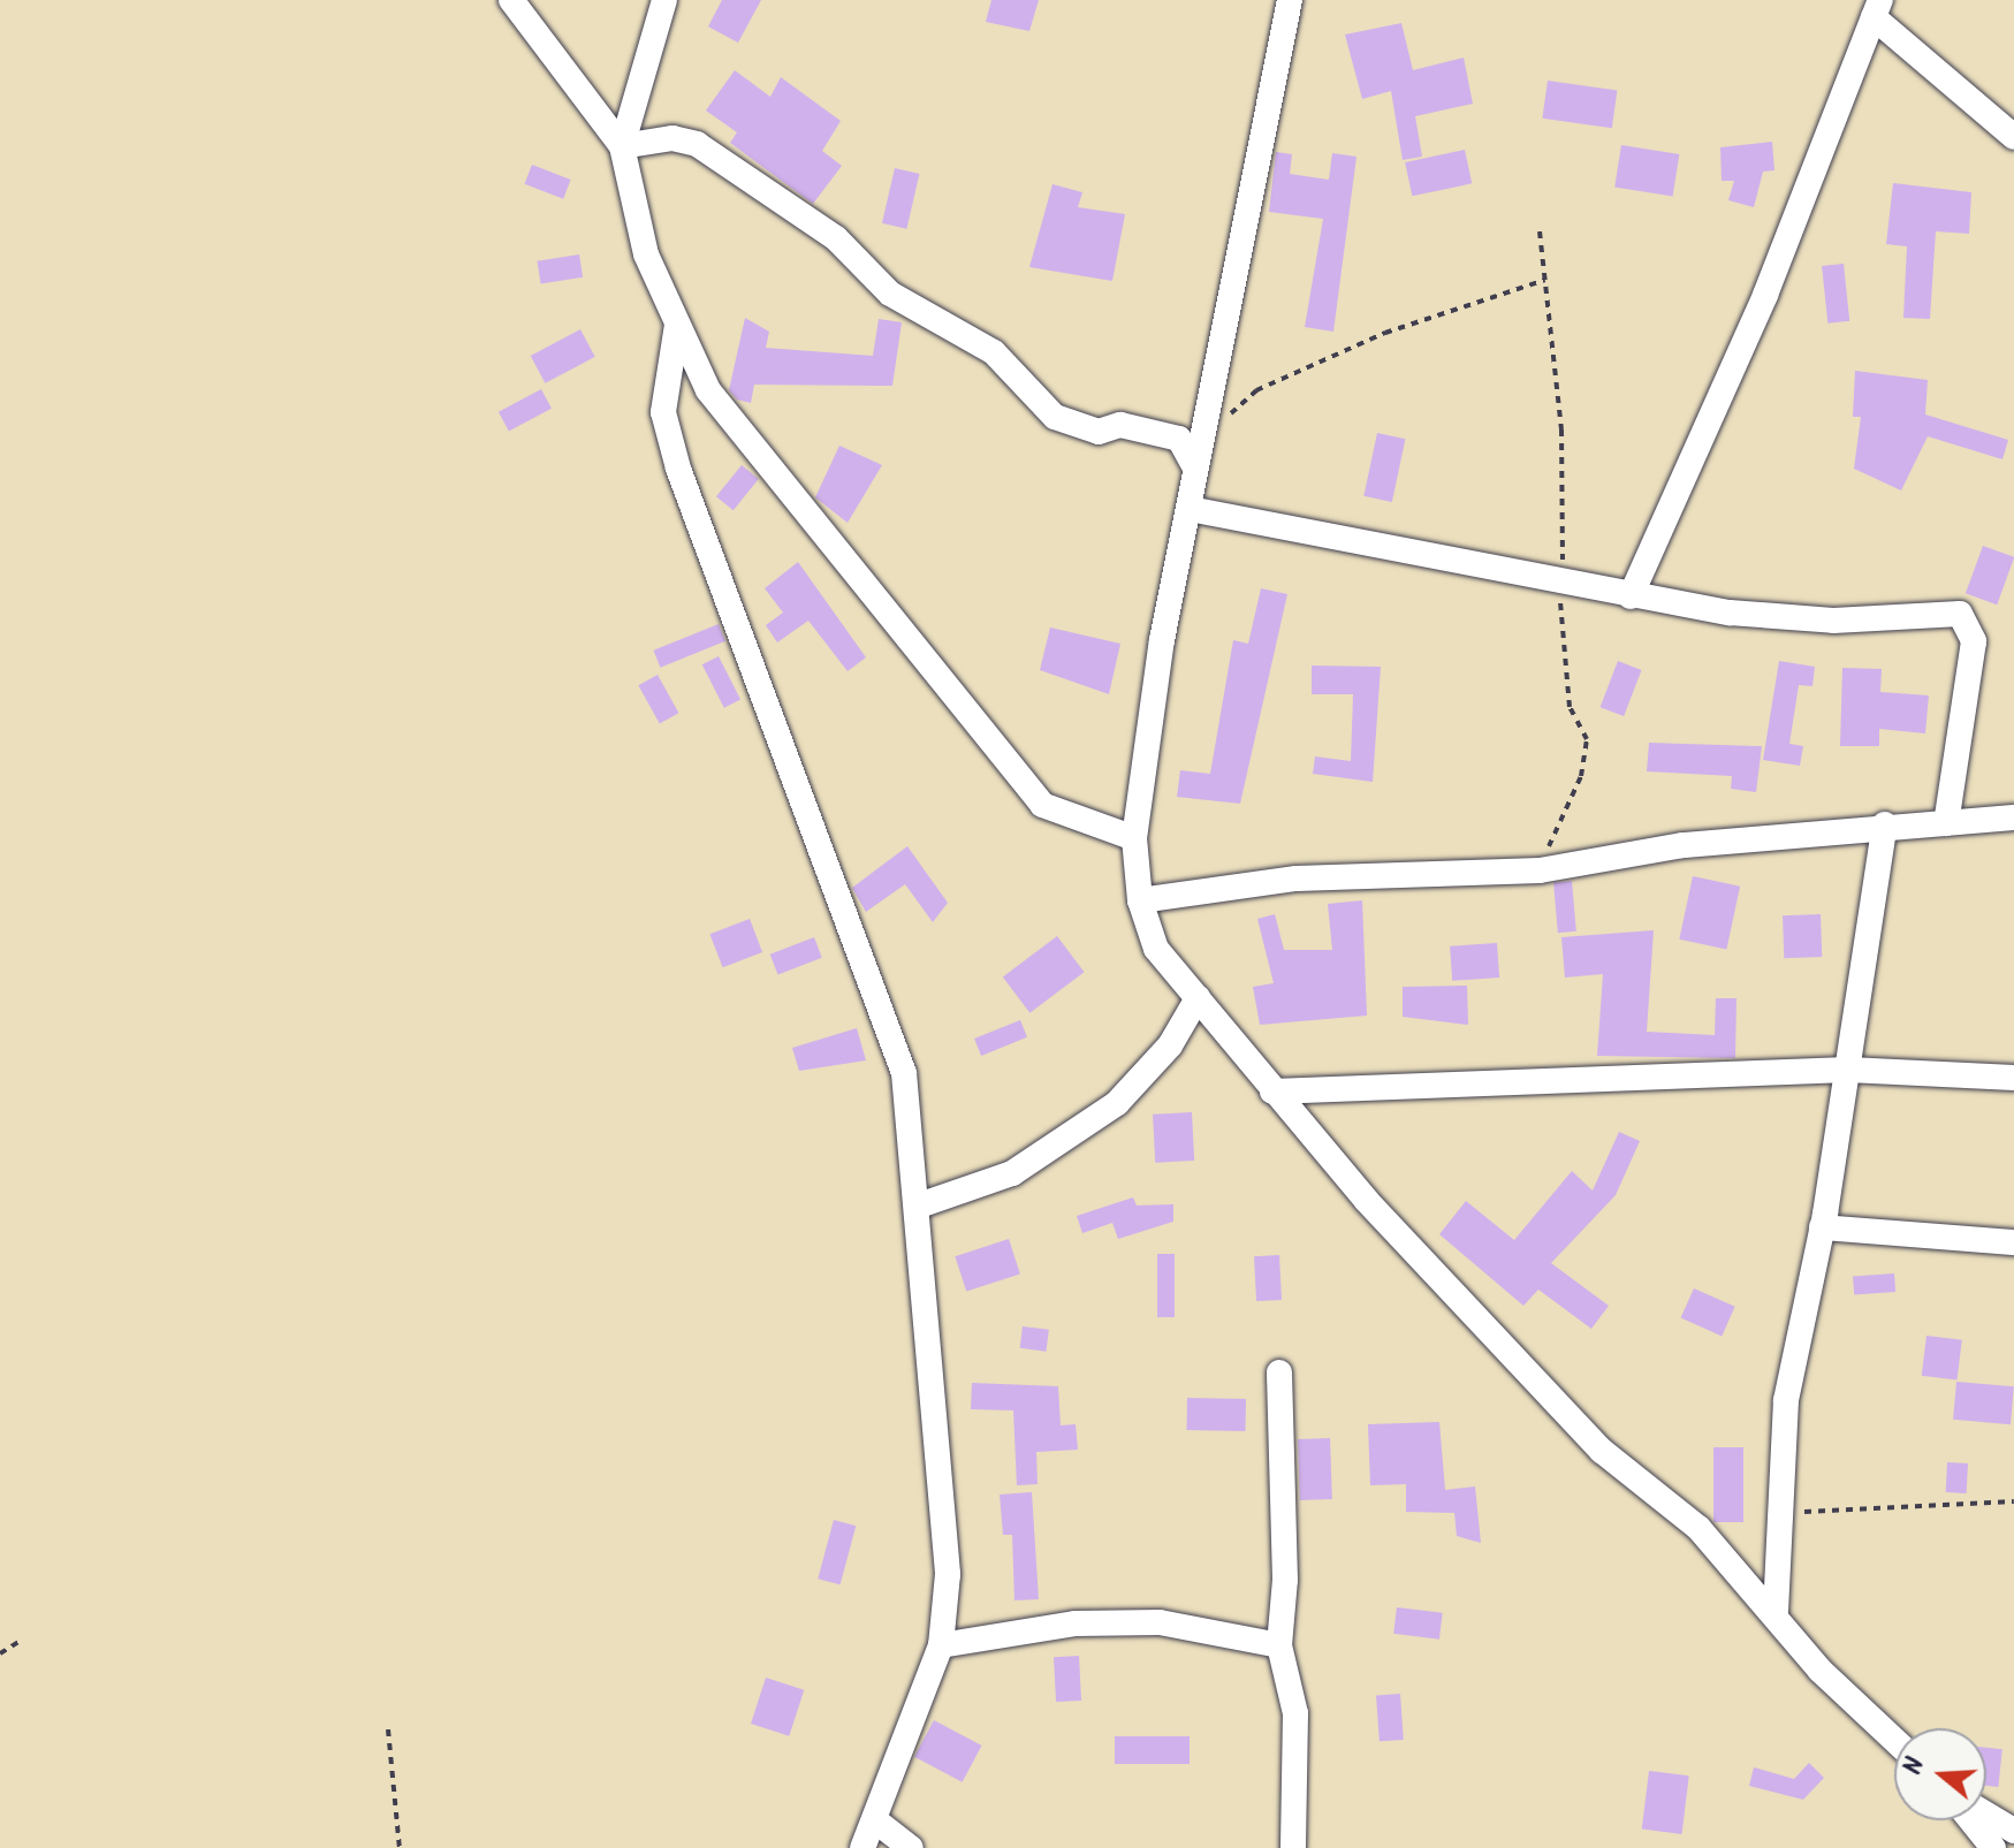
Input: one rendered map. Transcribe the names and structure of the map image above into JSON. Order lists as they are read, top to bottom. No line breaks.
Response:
{"north":"left"}
